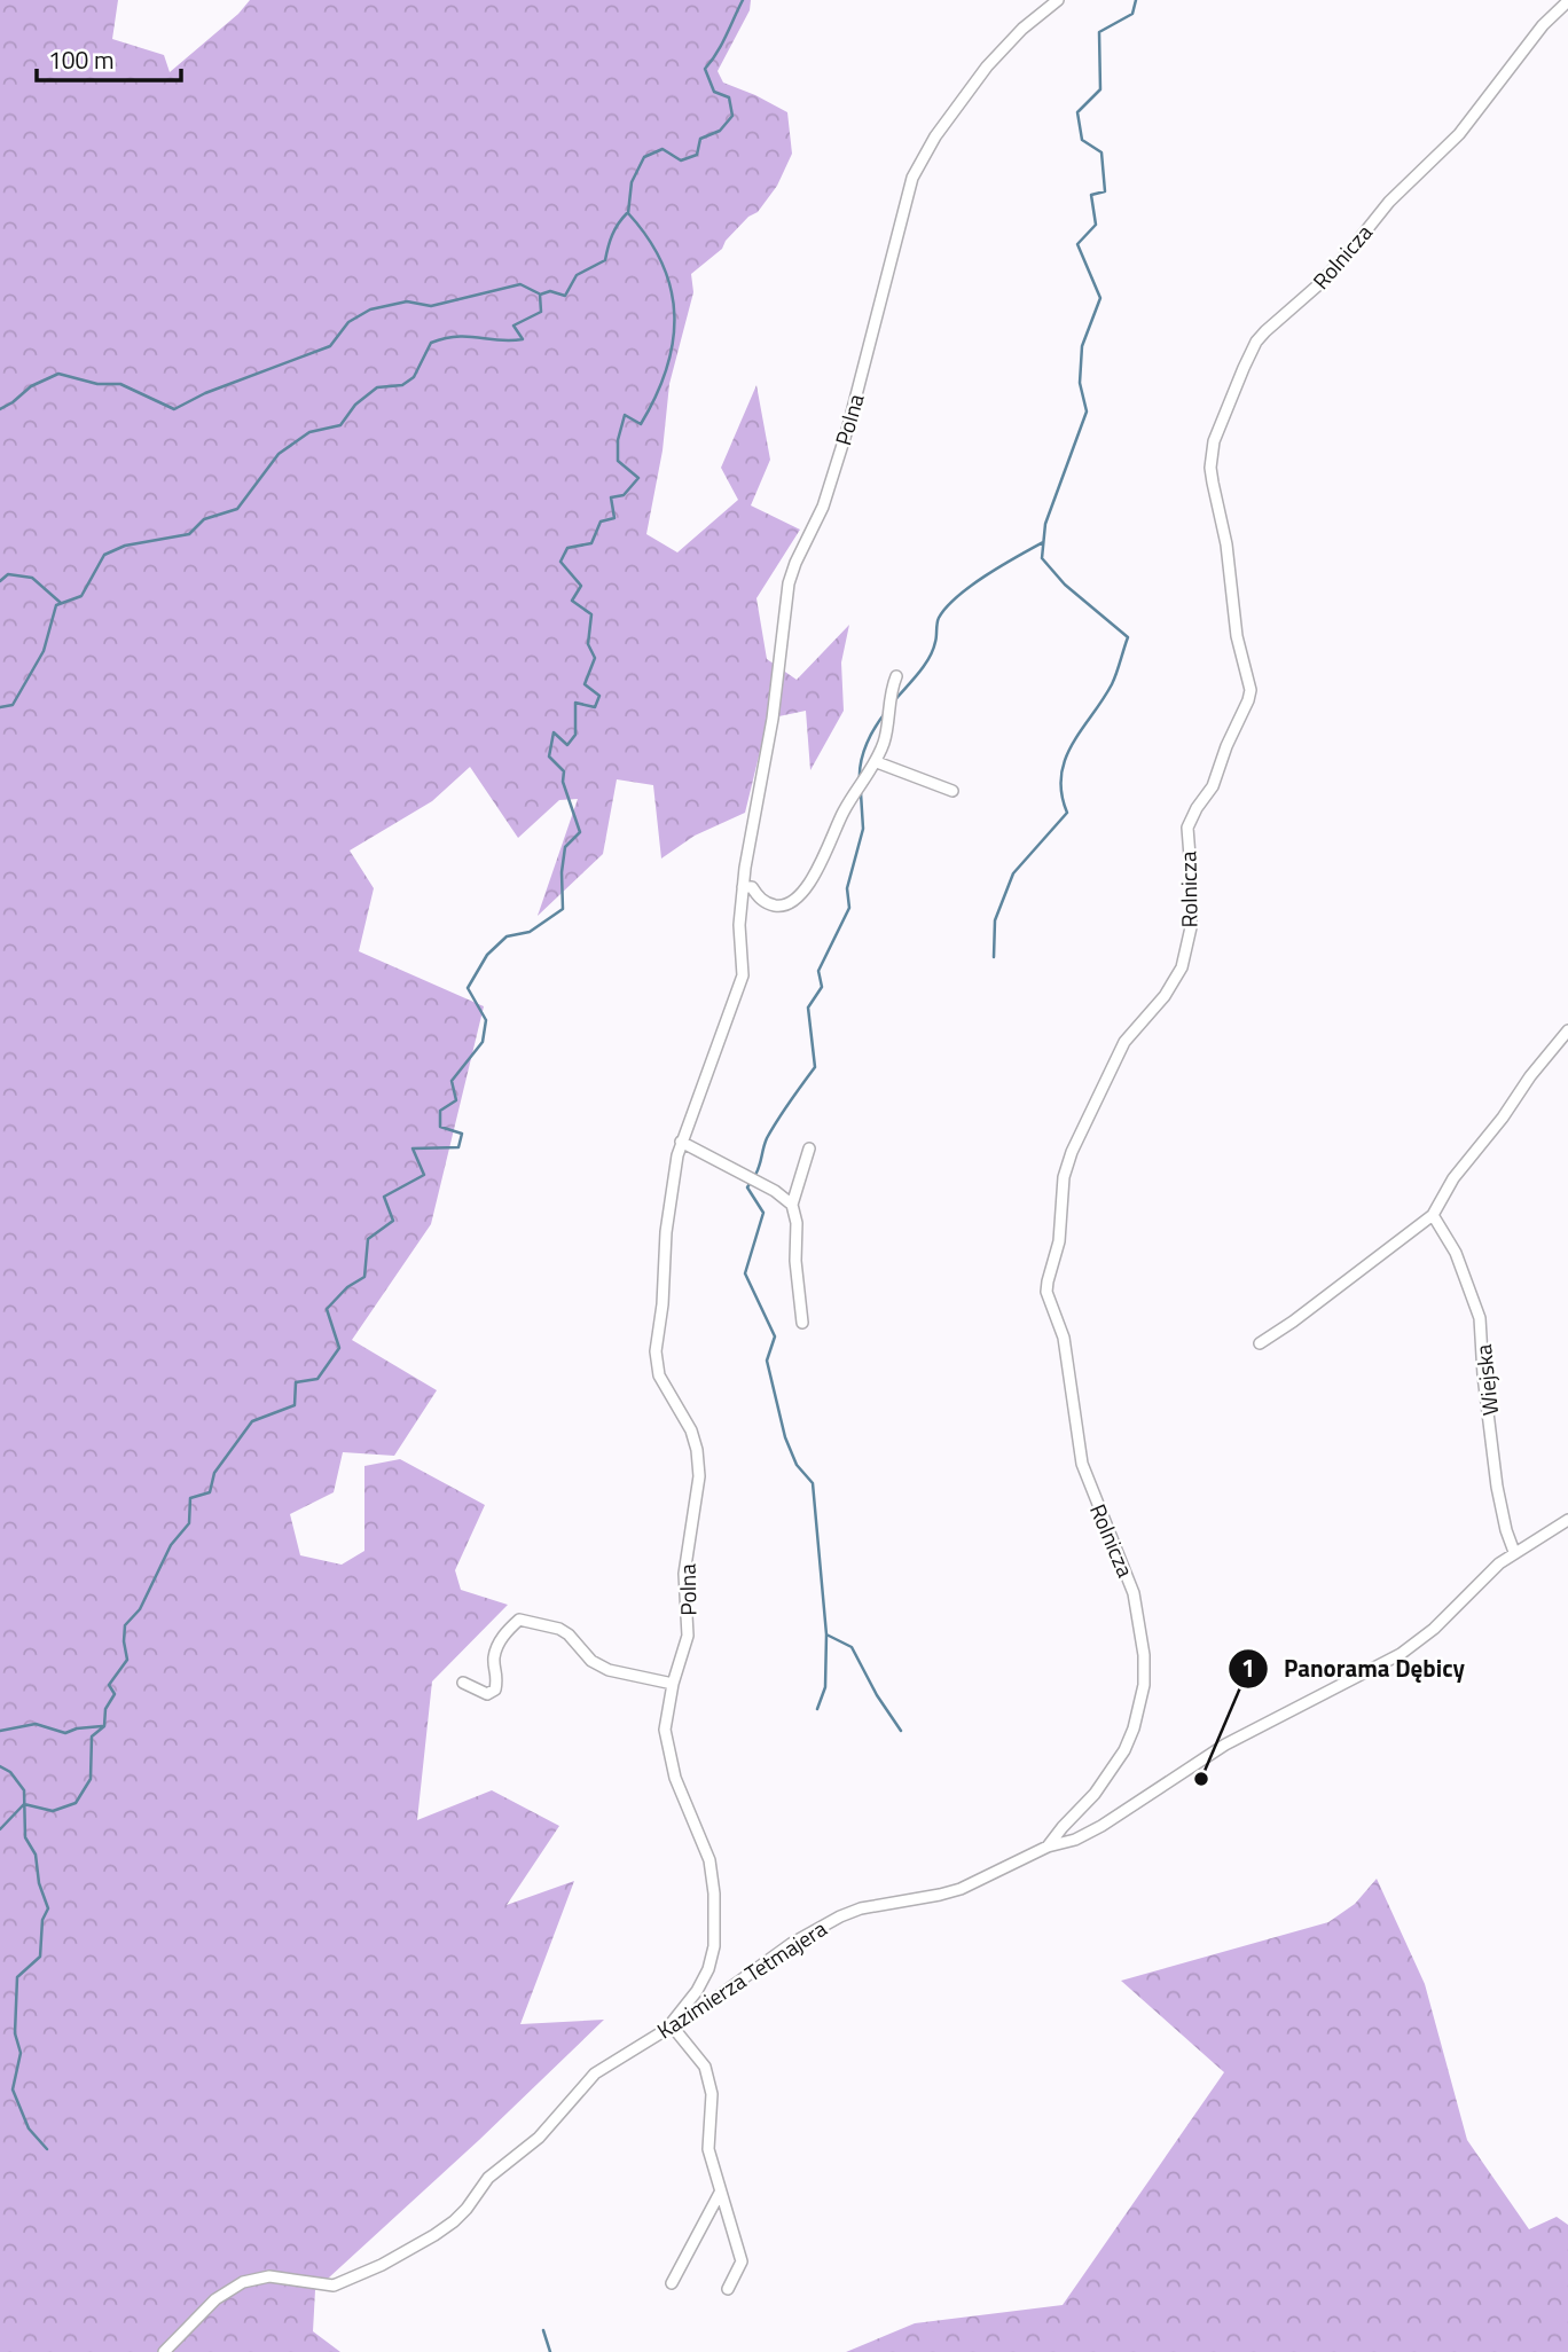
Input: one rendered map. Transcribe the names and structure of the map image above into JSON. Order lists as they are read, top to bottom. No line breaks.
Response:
{"streets":{"street":["Rolnicza","Polna","Wiejska","Kazimierza Tetmajera"]},"crossings":[["Rolnicza","Kazimierza Tetmajera"],["Polna","Kazimierza Tetmajera"],["Wiejska","Kazimierza Tetmajera"]],"places":["Panorama Dębicy"],"scale_bar":"100 m"}
